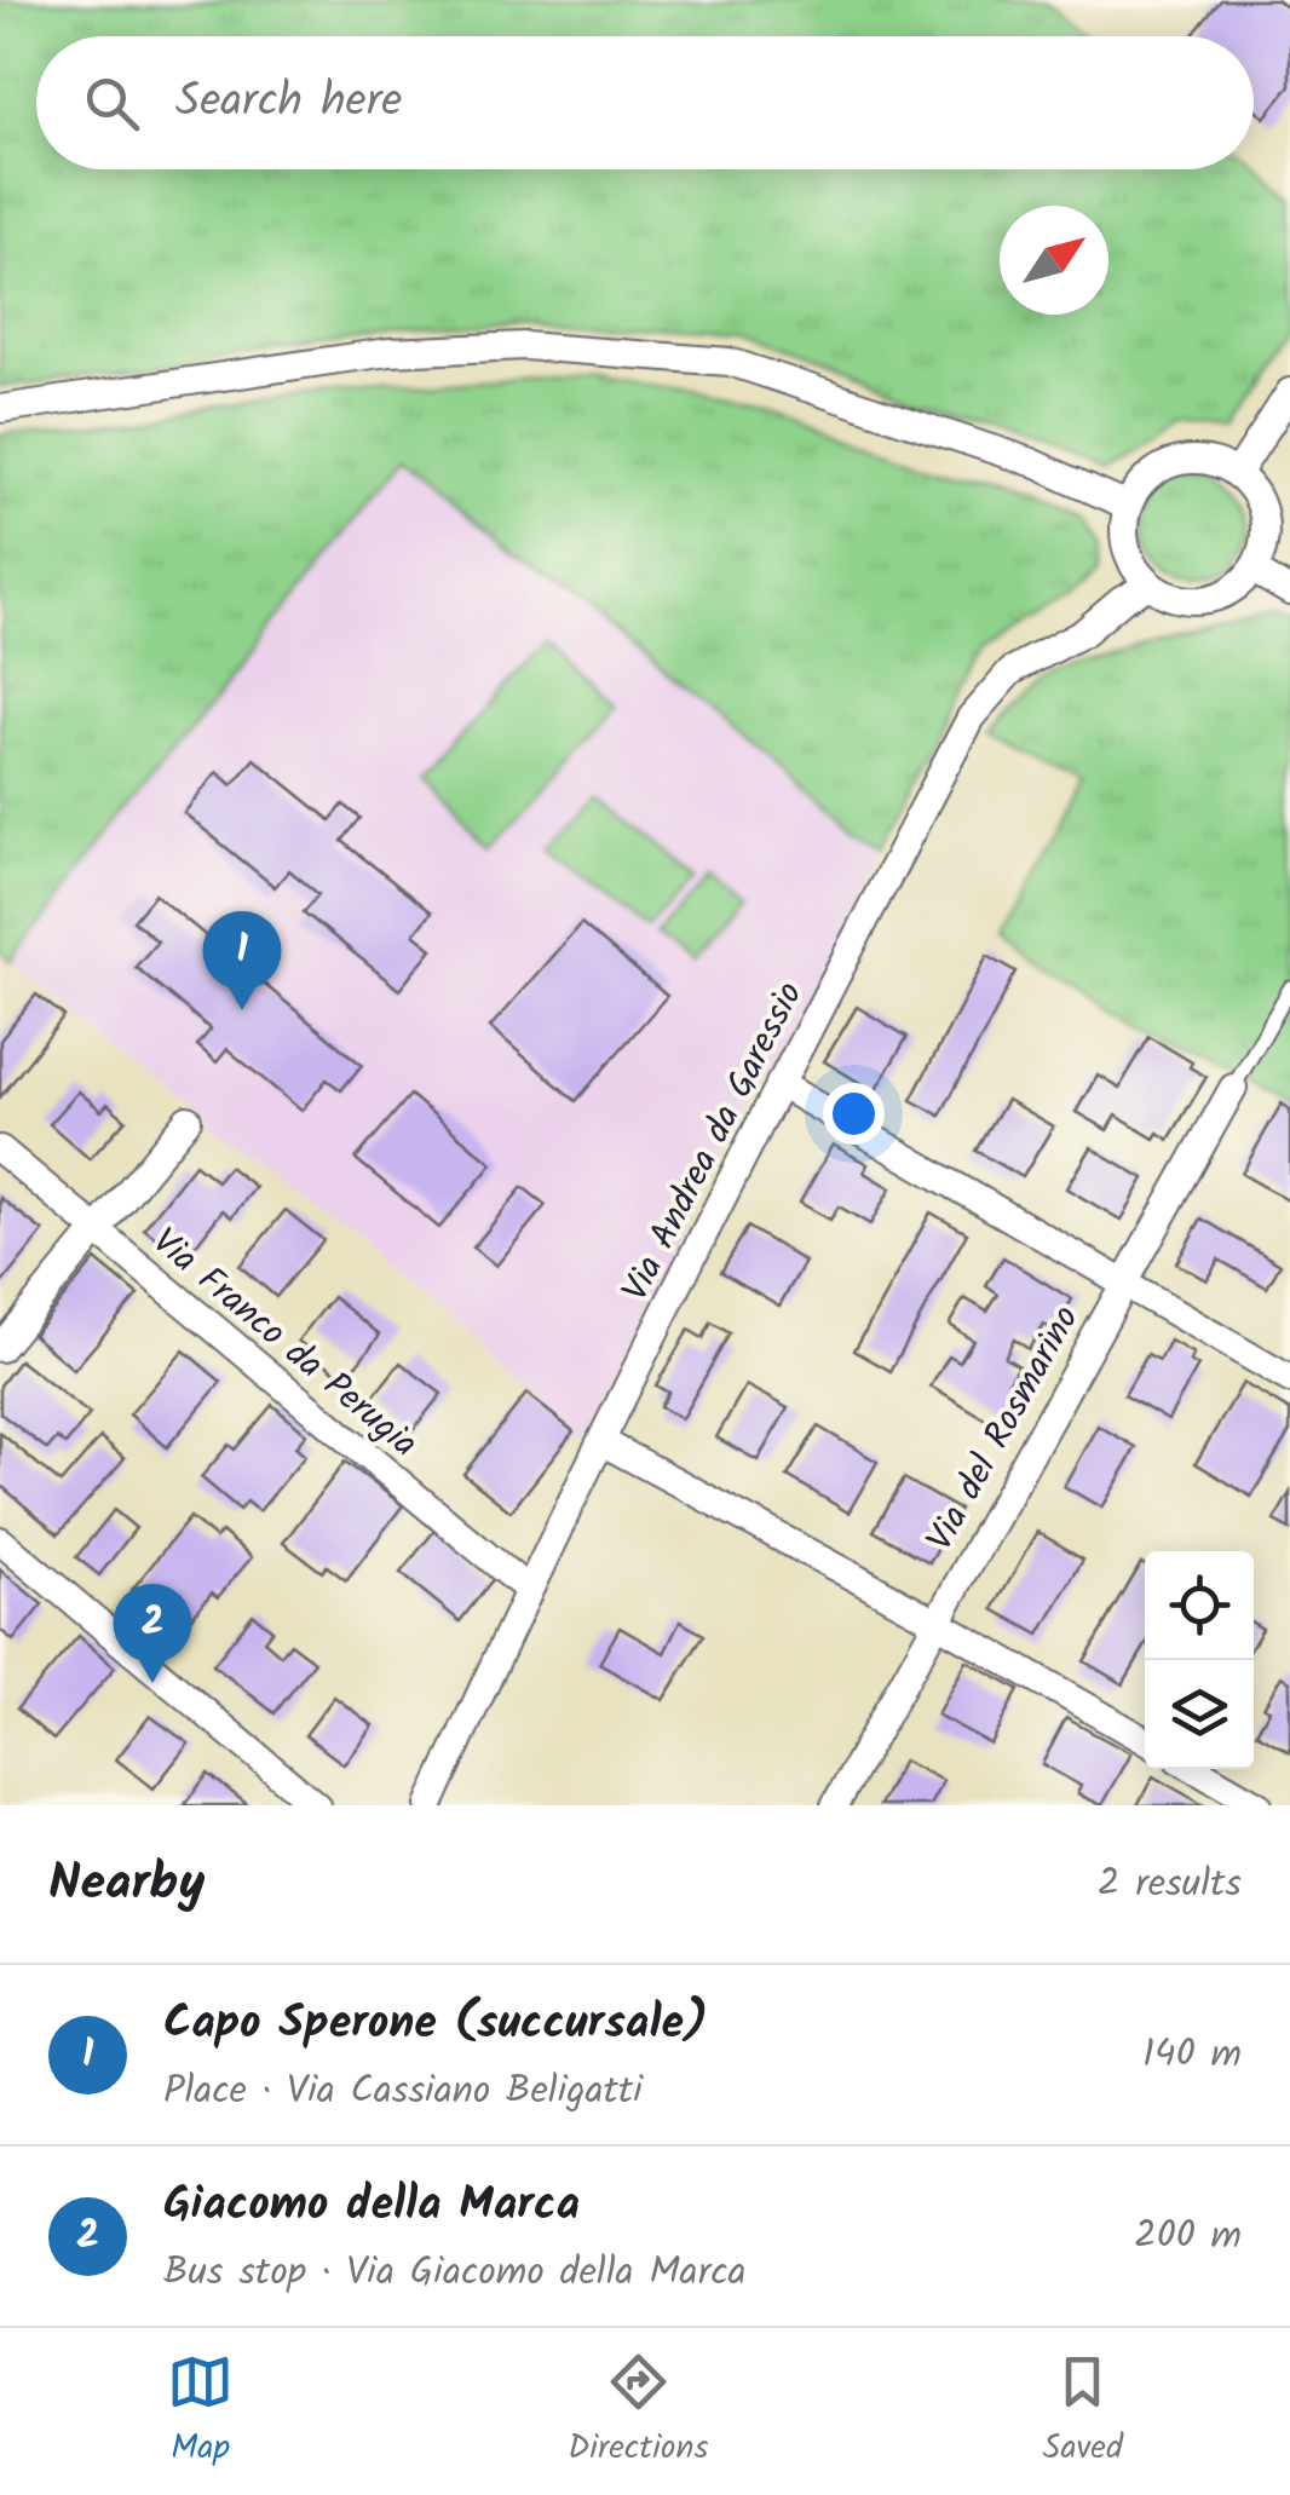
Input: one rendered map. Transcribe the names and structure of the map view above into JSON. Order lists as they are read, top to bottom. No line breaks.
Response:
{"streets":{"street":["Via Andrea da Garessio","Via Franco da Perugia","Via del Rosmarino"]},"crossings":[["Via Andrea da Garessio","Via Franco da Perugia"]],"north":"top right","page":{"search":"Search here","pins":["1","2"],"heading":["Nearby","2 results"],"list":[{"mark":"1","name":"Capo Sperone (succursale)","note":"Place · Via Cassiano Beligatti","value":"140 m"},{"mark":"2","name":"Giacomo della Marca","note":"Bus stop · Via Giacomo della Marca","value":"200 m"}],"nav":["Map","Directions","Saved"]}}
